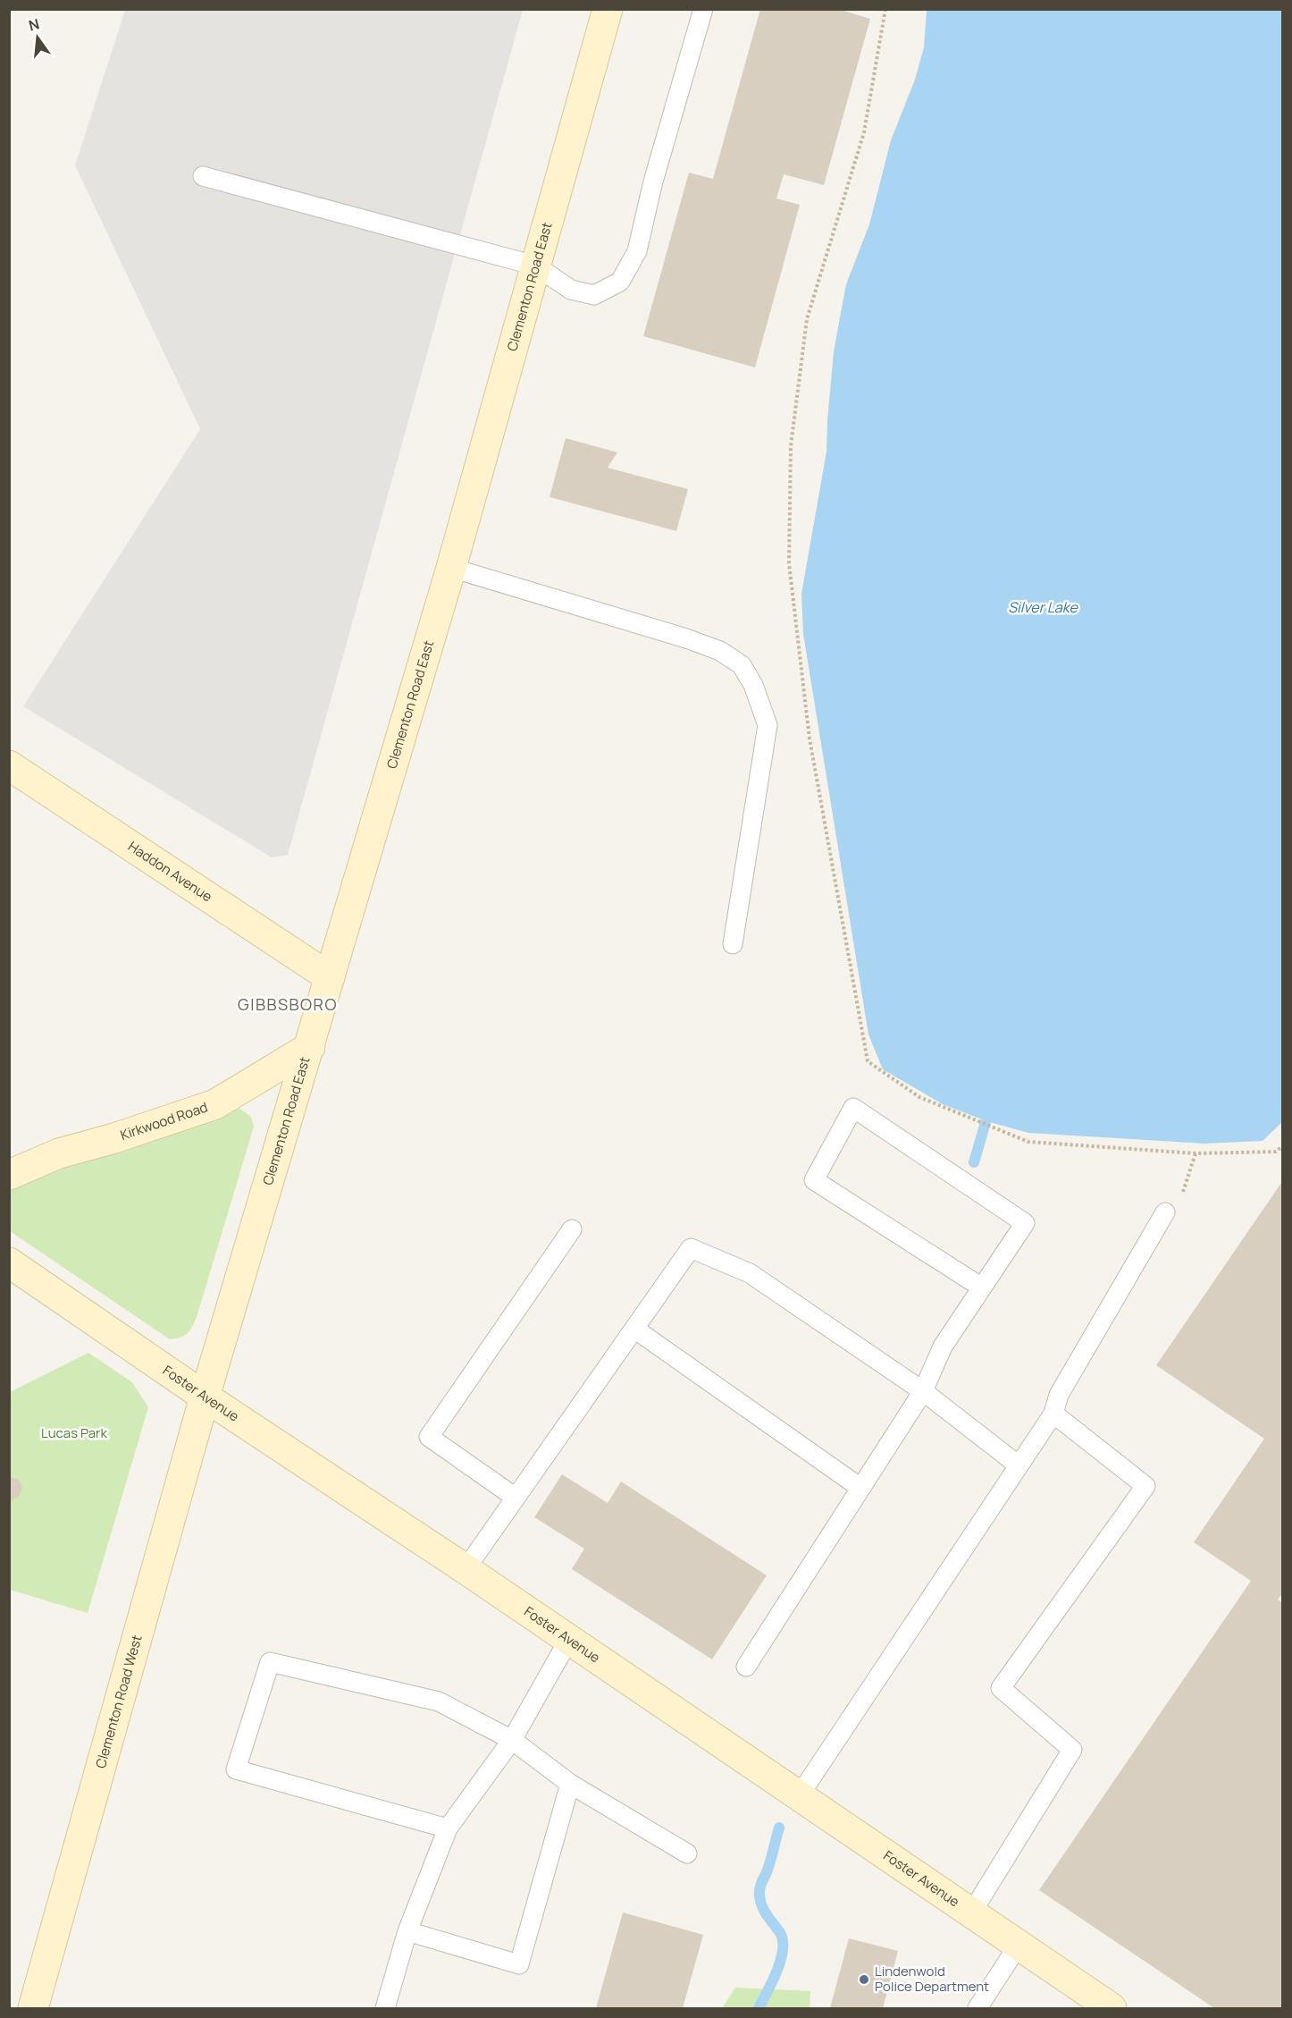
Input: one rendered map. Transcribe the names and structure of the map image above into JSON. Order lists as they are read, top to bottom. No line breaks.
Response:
{"streets":{"main road":["Clementon Road East","Haddon Avenue","Kirkwood Road","Foster Avenue","Clementon Road West"]},"crossings":[["Clementon Road East","Haddon Avenue"],["Clementon Road East","Kirkwood Road"],["Clementon Road East","Foster Avenue"],["Clementon Road East","Clementon Road West"],["Foster Avenue","Clementon Road West"]],"districts":["GIBBSBORO"],"water":["Silver Lake"],"parks":["Lucas Park"],"places":["Lindenwold Police Department"],"north":"top"}
